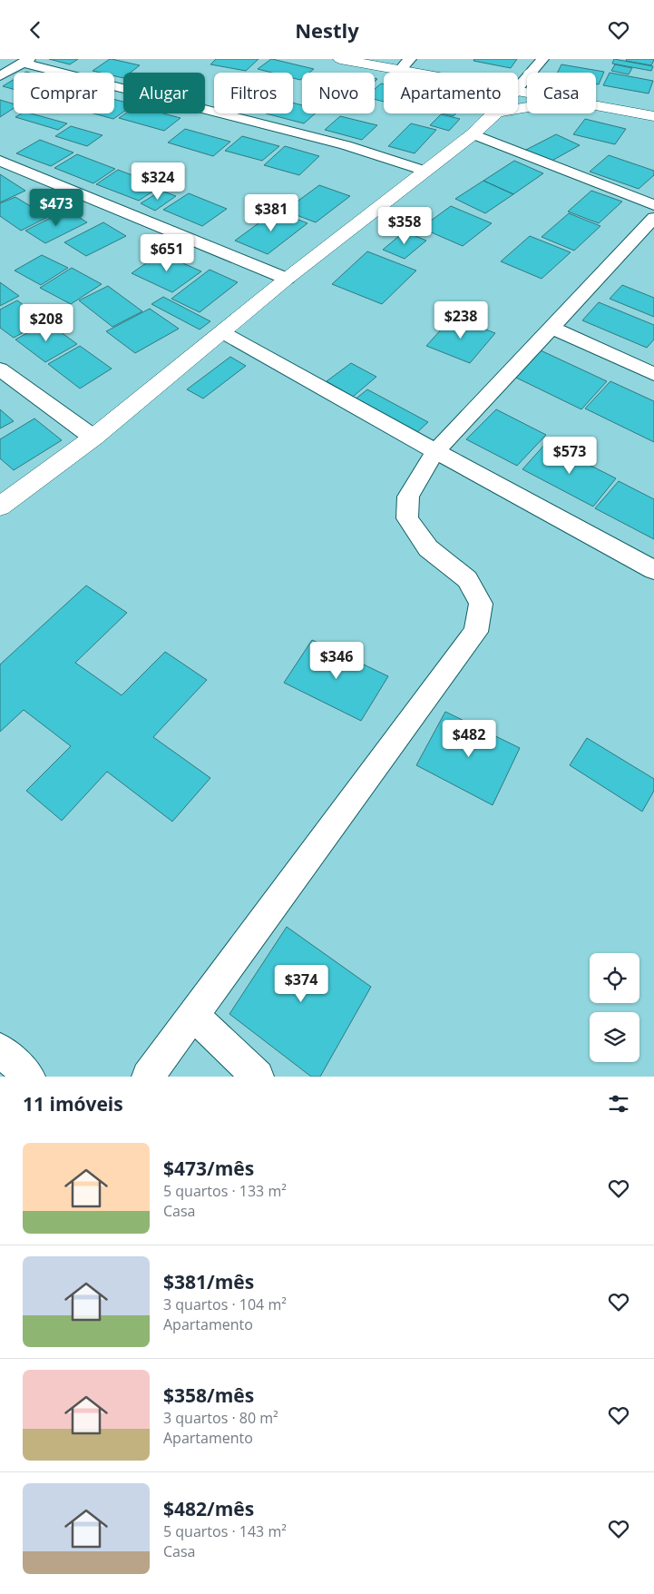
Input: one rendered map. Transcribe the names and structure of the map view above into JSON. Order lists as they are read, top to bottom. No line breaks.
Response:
{"page":{"header":"Nestly","chip":["Comprar","Alugar","Filtros","Novo","Apartamento","Casa"],"price":["$324","$473","$381","$358","$651","$238","$208","$573","$346","$482","$374"],"heading":"11 imóveis","list":[{"name":"$473/mês","note":"5 quartos · 133 m² · Casa"},{"name":"$381/mês","note":"3 quartos · 104 m² · Apartamento"},{"name":"$358/mês","note":"3 quartos · 80 m² · Apartamento"},{"name":"$482/mês","note":"5 quartos · 143 m² · Casa"}]}}
